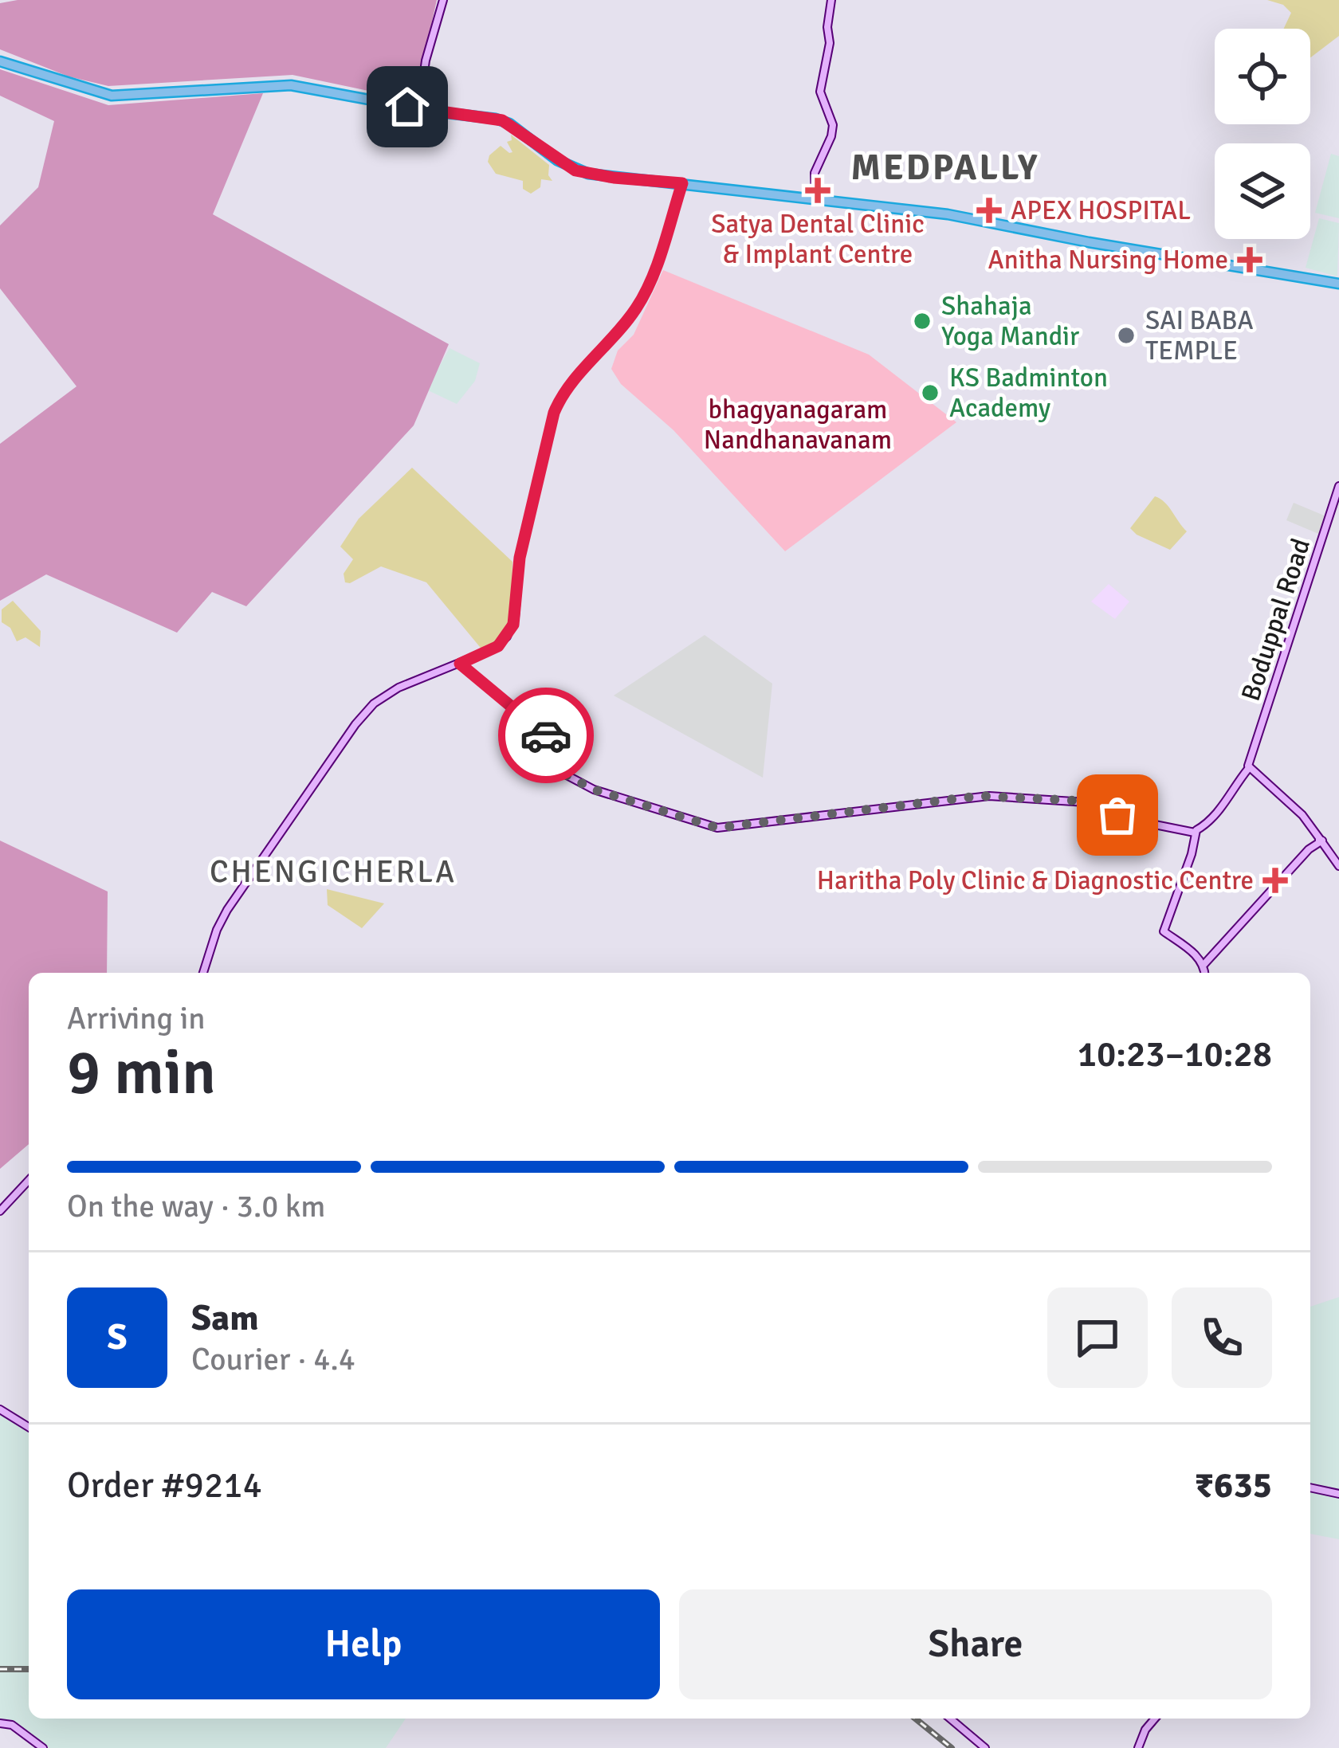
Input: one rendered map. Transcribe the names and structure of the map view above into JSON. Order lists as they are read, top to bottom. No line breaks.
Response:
{"streets":{"street":["Boduppal Road"]},"districts":["MEDPALLY","CHENGICHERLA"],"parks":["bhagyanagaram Nandhanavanam"],"places":{"health":["Satya Dental Clinic & Implant Centre","APEX HOSPITAL","Anitha Nursing Home","Haritha Poly Clinic & Diagnostic Centre"],"other":["Shahaja Yoga Mandir","SAI BABA TEMPLE","KS Badminton Academy"]},"page":{"heading":["9 min","Arriving in","10:23–10:28"],"panel":["Sam","Courier · 4.4","Order #9214","₹635"],"bar":"On the way · 3.0 km","round":"S","buttons":["Help","Share"]}}
